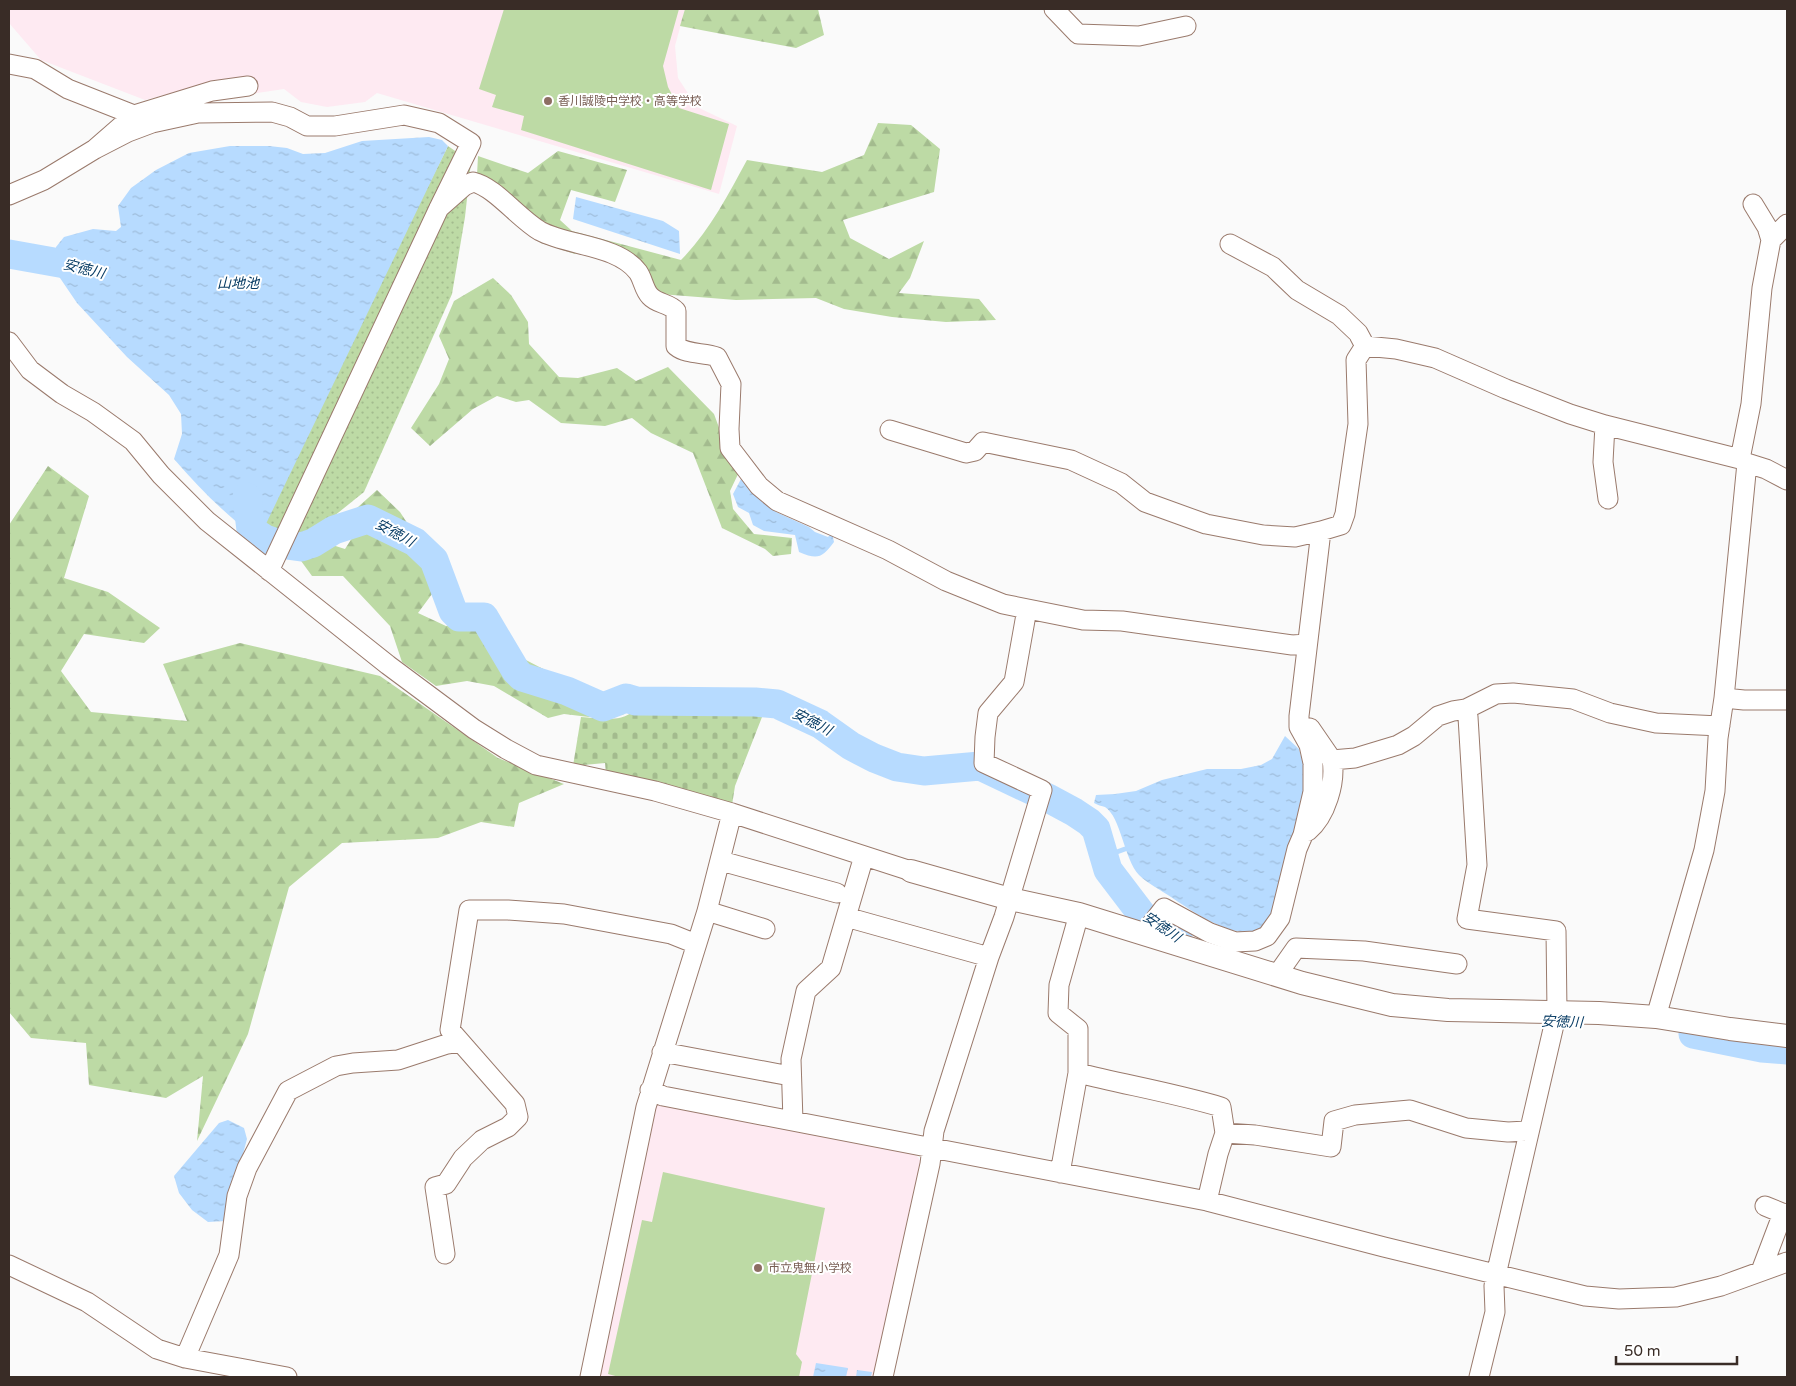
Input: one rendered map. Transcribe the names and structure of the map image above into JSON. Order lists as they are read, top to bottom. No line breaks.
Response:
{"water":["安徳川","山地池"],"places":["香川誠陵中学校・高等学校","市立鬼無小学校"],"scale_bar":"50 m"}
